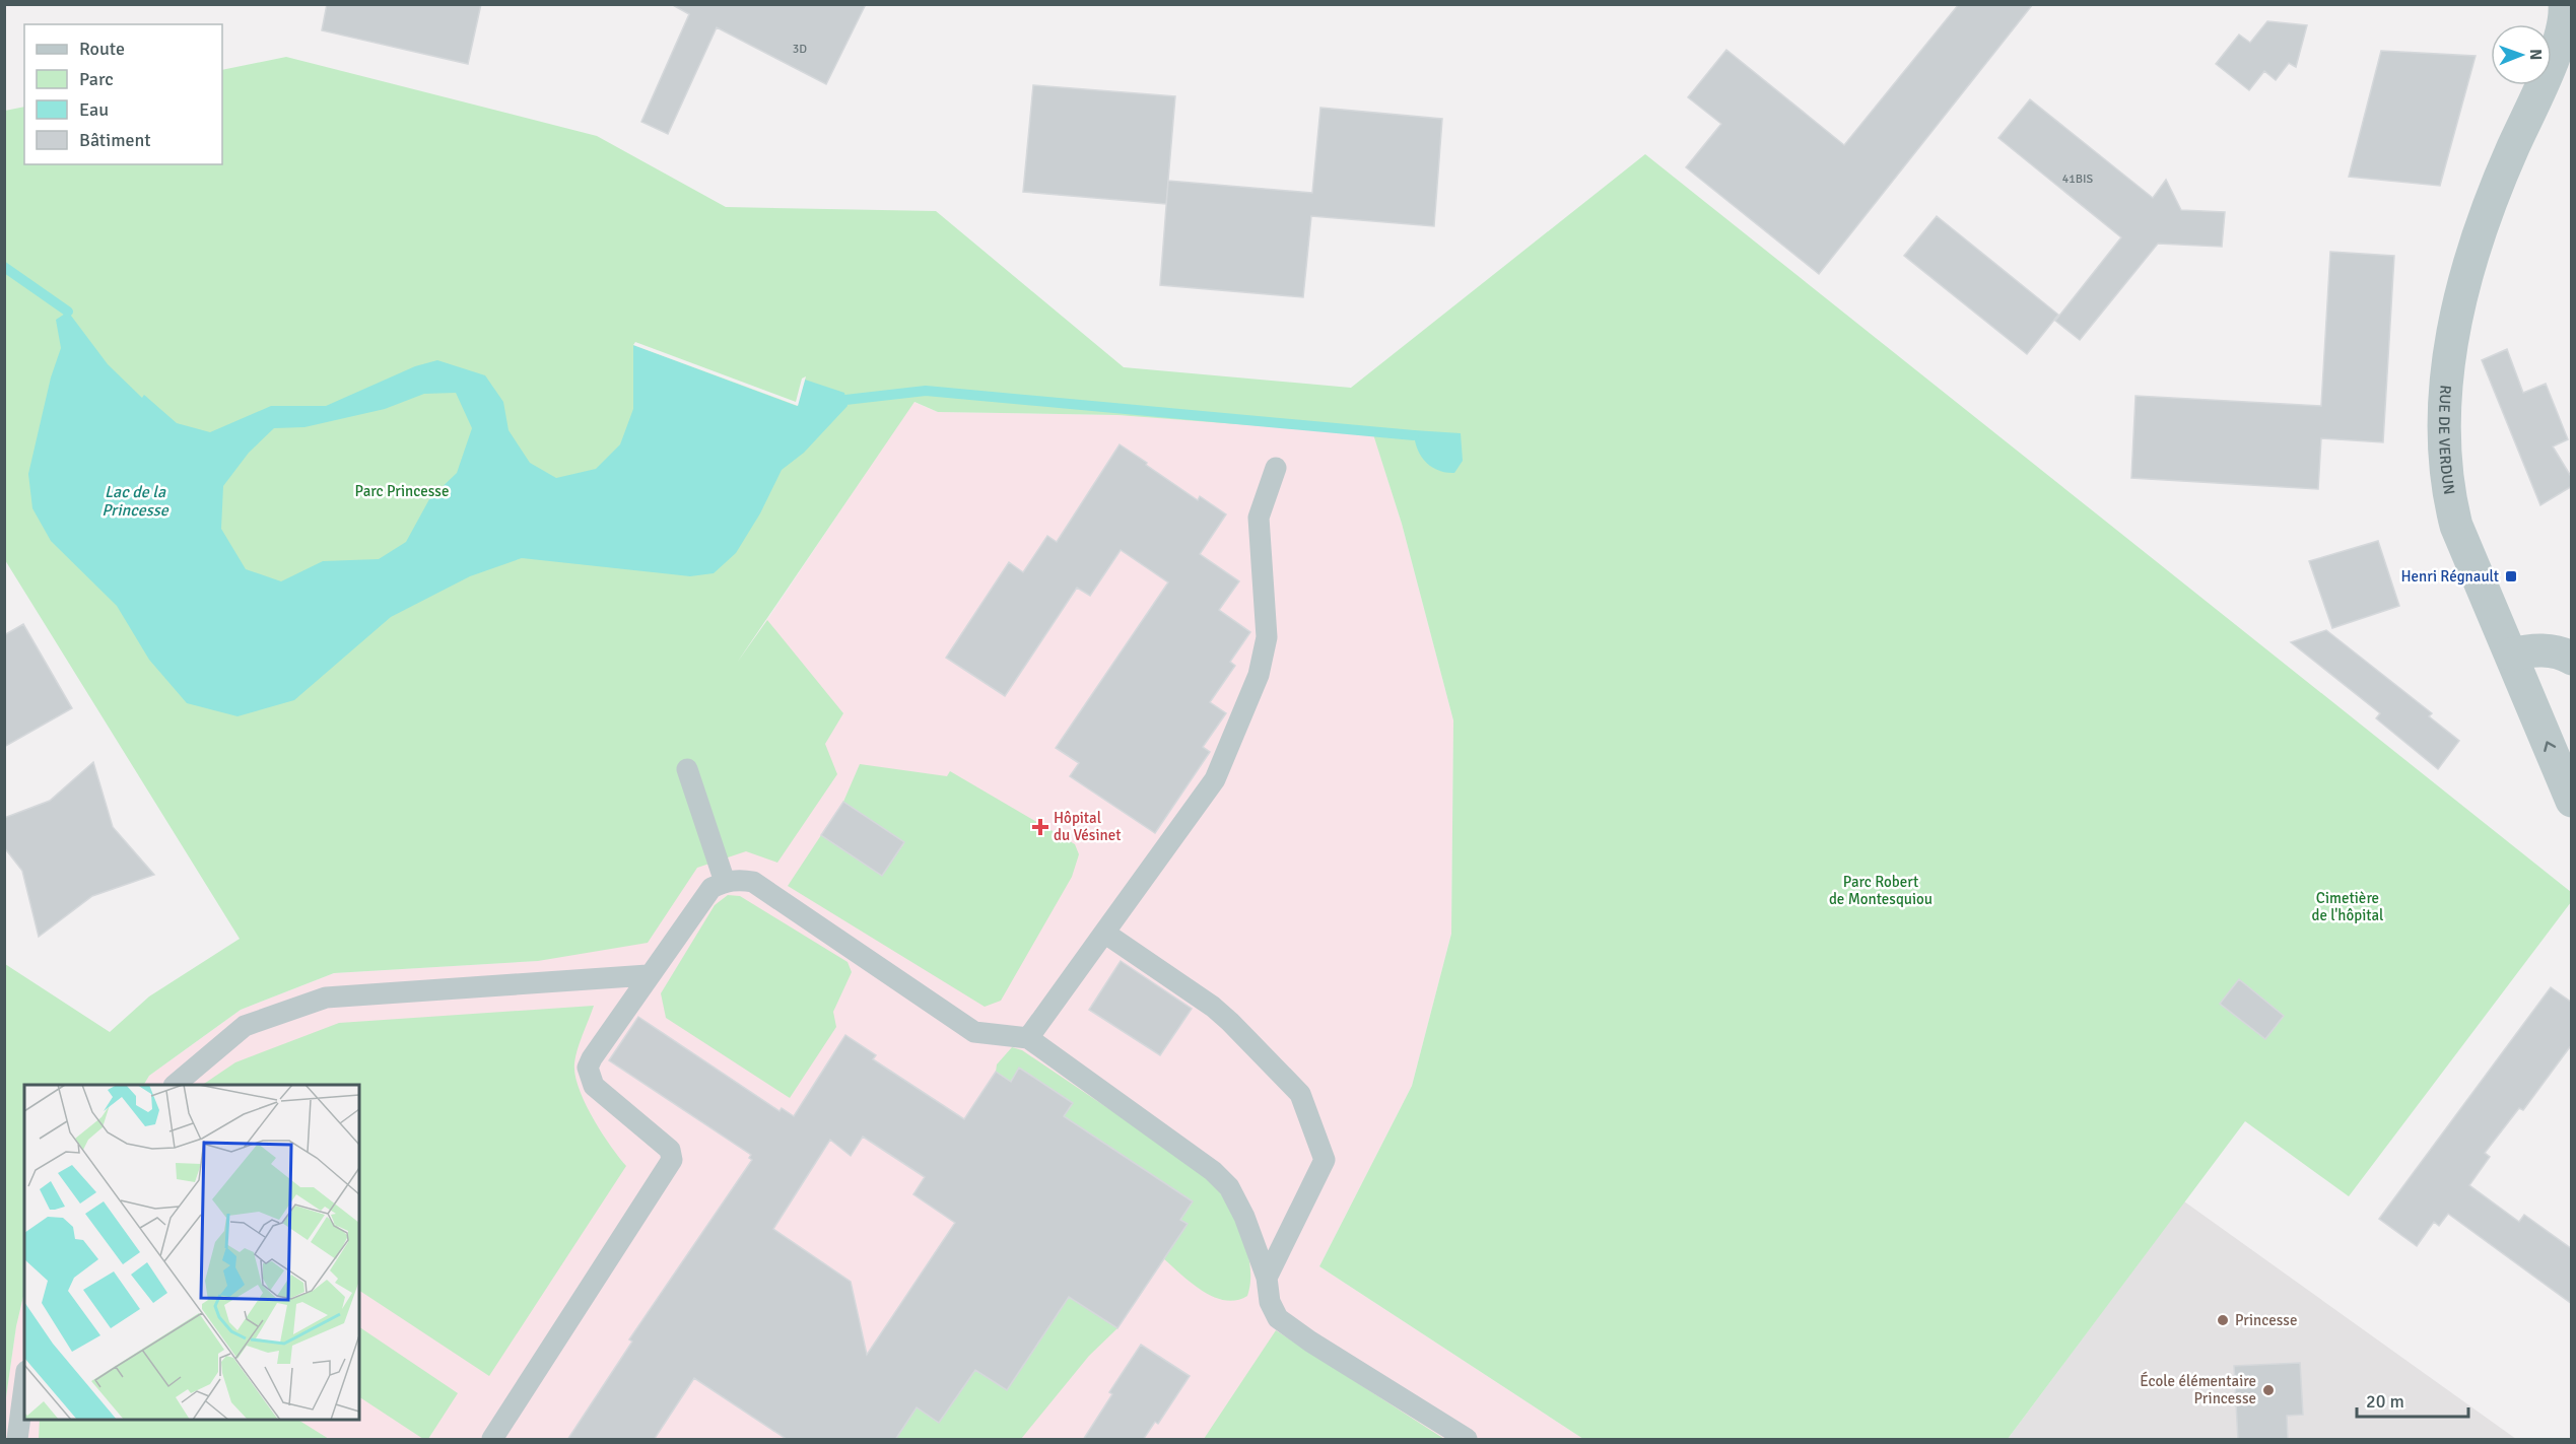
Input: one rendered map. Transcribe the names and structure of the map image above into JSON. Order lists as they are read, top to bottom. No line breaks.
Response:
{"streets":{"street":["RUE DE VERDUN"]},"water":["Lac de la Princesse"],"parks":["Parc Princesse","Parc Robert de Montesquiou","Cimetière de l'hôpital"],"places":{"transit":["Henri Régnault"],"health":["Hôpital du Vésinet"],"other":["Princesse","École élémentaire Princesse"]},"house_numbers":["3D","41BIS"],"legend":["Route","Parc","Eau","Bâtiment"],"scale_bar":"20 m","north":"right"}
